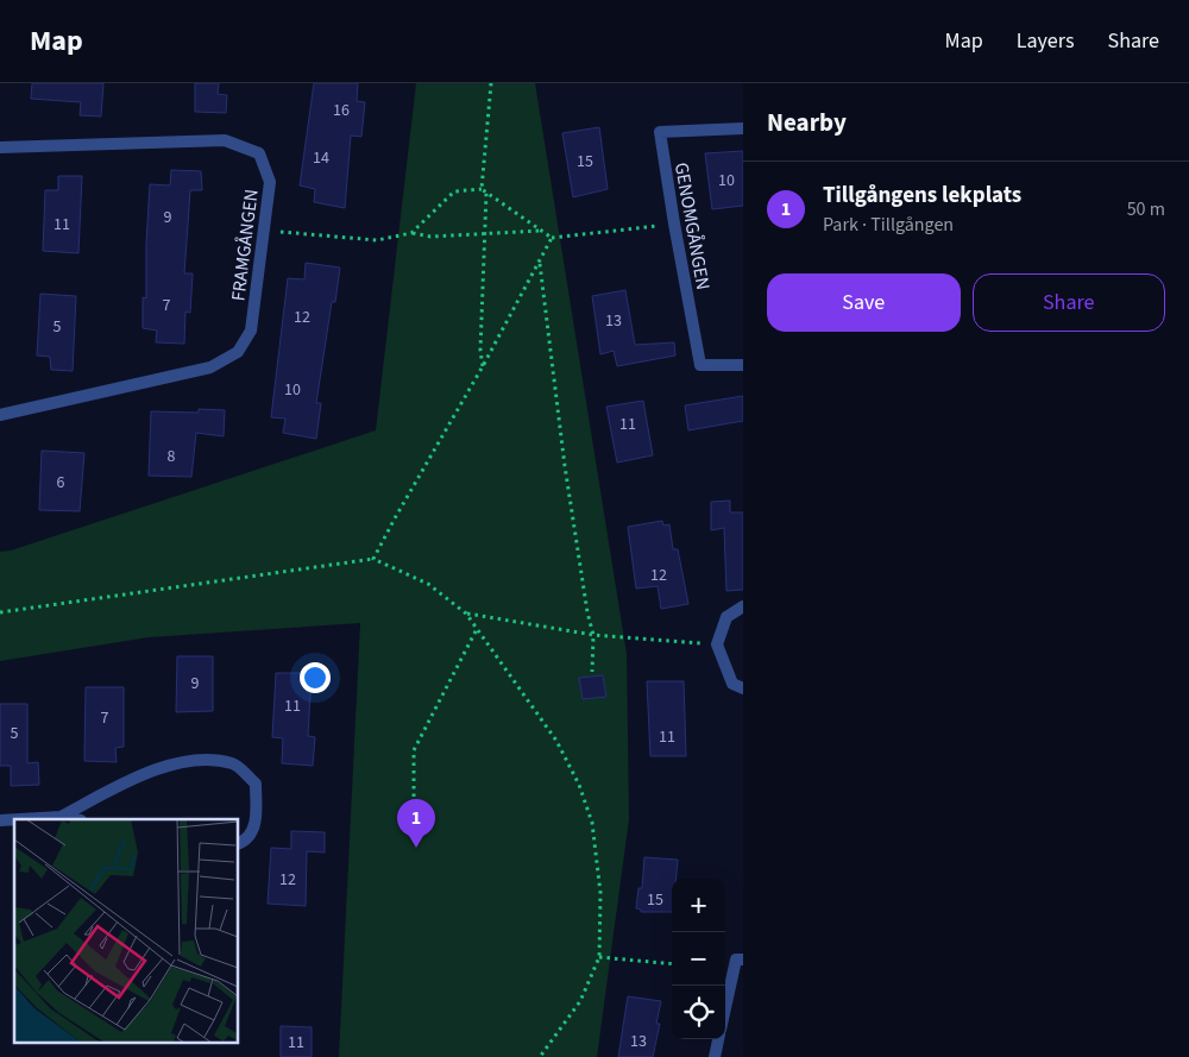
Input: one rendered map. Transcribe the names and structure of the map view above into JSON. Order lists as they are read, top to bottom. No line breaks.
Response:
{"streets":{"street":["GENOMGÅNGEN","FRAMGÅNGEN"]},"house_numbers":["16","14","15","10","9","11","7","12","13","5","10","11","8","6","12","9","11","7","5","11","12","15","13","11"],"page":{"header":"Map","nav":["Map","Layers","Share"],"heading":"Nearby","list":[{"mark":"1","name":"Tillgångens lekplats","note":"Park · Tillgången","value":"50 m"}],"buttons":["Save","Share"],"pins":"1","map_buttons":["+","−"]}}
